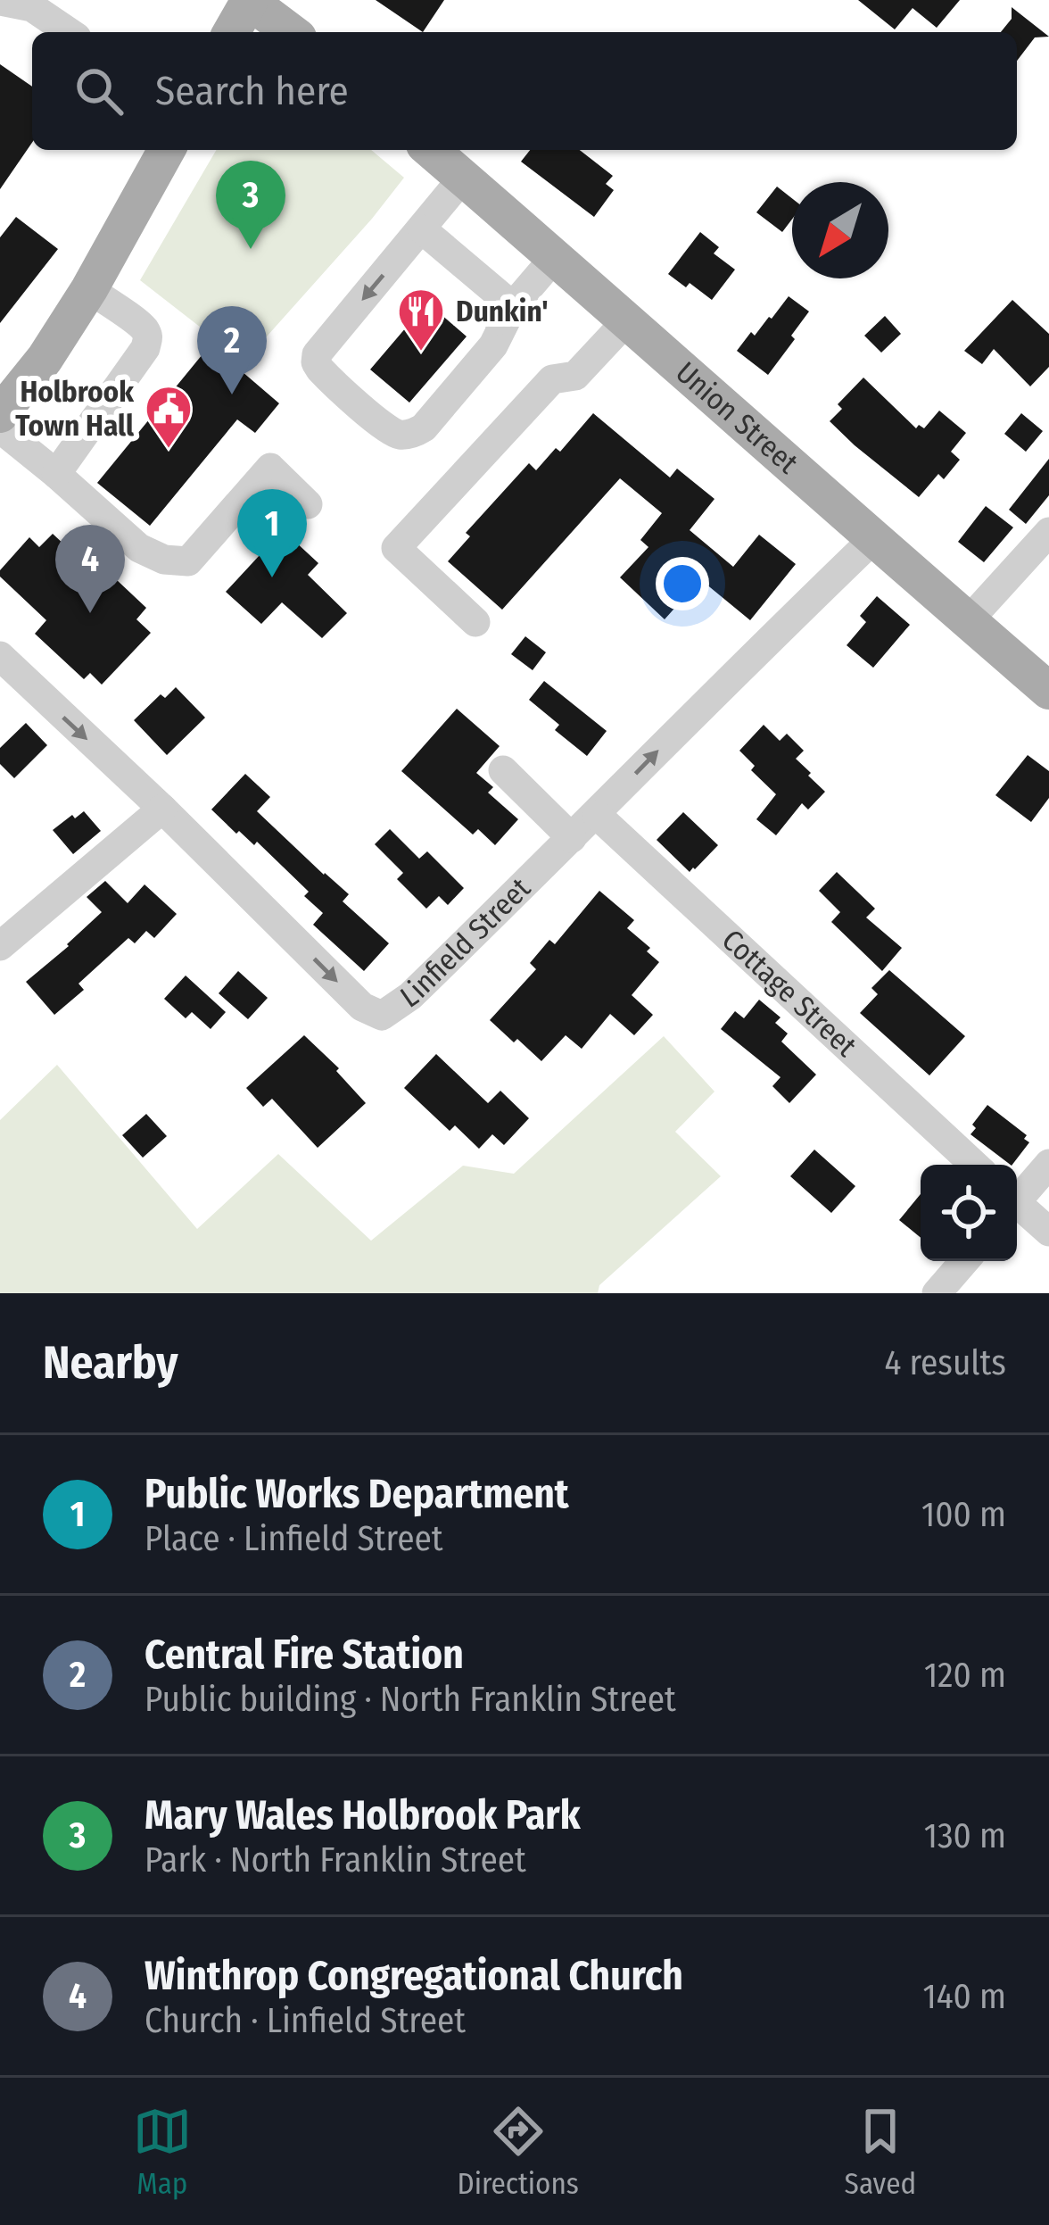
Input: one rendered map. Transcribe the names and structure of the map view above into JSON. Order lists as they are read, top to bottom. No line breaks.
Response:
{"streets":{"main road":["Union Street"],"street":["Linfield Street","Cottage Street"]},"crossings":[["Union Street","Linfield Street"],["Linfield Street","Cottage Street"]],"places":{"restaurant":["Dunkin'"],"public building":["Holbrook Town Hall"]},"north":"bottom left","page":{"search":"Search here","pins":["3","2","1","4"],"heading":["Nearby","4 results"],"list":[{"mark":"1","name":"Public Works Department","note":"Place · Linfield Street","value":"100 m"},{"mark":"2","name":"Central Fire Station","note":"Public building · North Franklin Street","value":"120 m"},{"mark":"3","name":"Mary Wales Holbrook Park","note":"Park · North Franklin Street","value":"130 m"},{"mark":"4","name":"Winthrop Congregational Church","note":"Church · Linfield Street","value":"140 m"}],"nav":["Map","Directions","Saved"]}}
